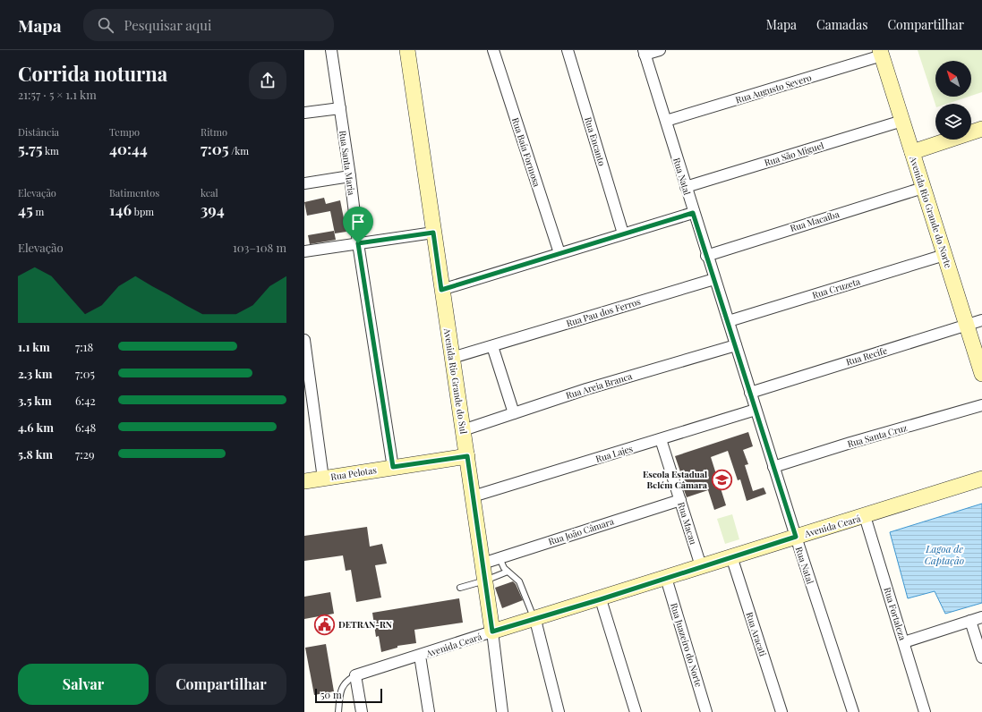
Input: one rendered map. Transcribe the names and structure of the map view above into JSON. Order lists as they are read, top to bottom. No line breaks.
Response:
{"streets":{"street":["Rua Augusto Severo","Rua Encanto","Rua Baía Formosa","Rua São Miguel","Rua Santa Maria","Rua Natal","Avenida Rio Grande do Norte","Rua Macaíba","Rua Cruzeta","Rua Pau dos Ferros","Rua Recife","Avenida Rio Grande do Sul","Rua Areia Branca","Rua Santa Cruz","Rua Lajes","Rua Pelotas","Rua Macau","Avenida Ceará","Rua João Câmara","Rua Fortaleza","Rua Aracati","Rua Juazeiro do Norte"]},"crossings":[["Rua Augusto Severo","Rua Natal"],["Rua Augusto Severo","Avenida Rio Grande do Norte"],["Rua São Miguel","Rua Natal"],["Rua São Miguel","Avenida Rio Grande do Norte"],["Rua Santa Maria","Rua Pelotas"],["Rua Natal","Rua Macaíba"],["Rua Natal","Rua Cruzeta"],["Rua Natal","Rua Pau dos Ferros"],["Rua Natal","Rua Recife"],["Rua Natal","Rua Areia Branca"],["Rua Natal","Rua Santa Cruz"],["Rua Natal","Rua Lajes"],["Rua Natal","Avenida Ceará"],["Avenida Rio Grande do Norte","Rua Macaíba"],["Avenida Rio Grande do Norte","Rua Cruzeta"],["Avenida Rio Grande do Norte","Rua Recife"],["Rua Pau dos Ferros","Avenida Rio Grande do Sul"],["Avenida Rio Grande do Sul","Rua Areia Branca"],["Avenida Rio Grande do Sul","Rua Lajes"],["Avenida Rio Grande do Sul","Rua Pelotas"],["Avenida Rio Grande do Sul","Avenida Ceará"],["Avenida Rio Grande do Sul","Rua João Câmara"],["Rua Lajes","Rua Macau"],["Rua Macau","Avenida Ceará"],["Rua Macau","Rua João Câmara"],["Avenida Ceará","Rua Fortaleza"],["Avenida Ceará","Rua Aracati"],["Avenida Ceará","Rua Juazeiro do Norte"]],"water":["Lagoa de Captação"],"places":{"school or university":["Escola Estadual Belém Câmara"],"public building":["DETRAN-RN"]},"scale_bar":"50 m","north":"top left","page":{"header":"Mapa","search":"Pesquisar aqui","nav":["Mapa","Camadas","Compartilhar"],"heading":["Corrida noturna","21:57 · 5 × 1.1 km"],"stats":[["Distância","5.75 km"],["Tempo","40:44"],["Ritmo","7:05 /km"],["Elevação","45 m"],["Batimentos","146 bpm"],["kcal","394"]],"chart":["Elevação","103–108 m"],"list":[{"name":"1.1 km","note":"7:18"},{"name":"2.3 km","note":"7:05"},{"name":"3.5 km","note":"6:42"},{"name":"4.6 km","note":"6:48"},{"name":"5.8 km","note":"7:29"}],"buttons":["Salvar","Compartilhar"],"scale":"50 m"}}
